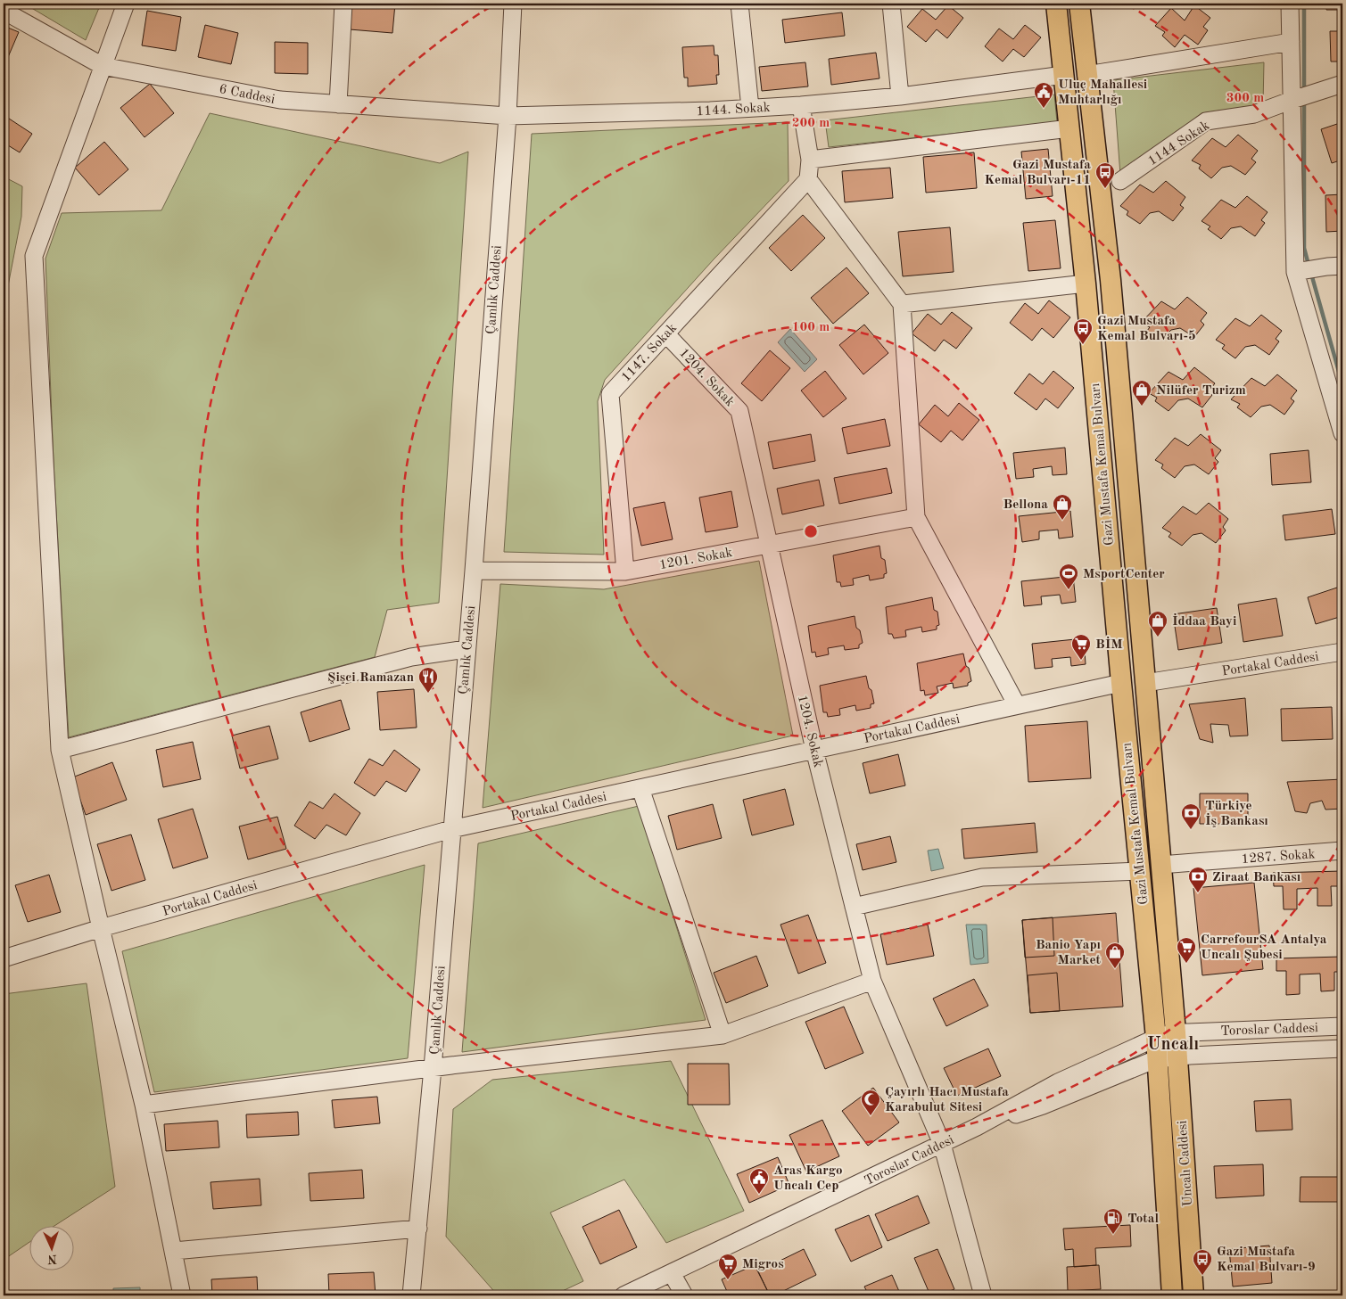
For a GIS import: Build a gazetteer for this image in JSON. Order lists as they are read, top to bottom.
{
  "streets": {
    "main road": ["Gazi Mustafa Kemal Bulvarı", "Uncalı Caddesi"],
    "street": [
      "6 Caddesi",
      "1144. Sokak",
      "1144 Sokak",
      "Çamlık Caddesi",
      "1147. Sokak",
      "1204. Sokak",
      "1201. Sokak",
      "Portakal Caddesi",
      "1287. Sokak",
      "Toroslar Caddesi"
    ]
  },
  "crossings": [
    ["6 Caddesi", "1144. Sokak"],
    ["6 Caddesi", "Çamlık Caddesi"],
    ["1144. Sokak", "Çamlık Caddesi"],
    ["1144. Sokak", "Gazi Mustafa Kemal Bulvarı"],
    ["Çamlık Caddesi", "1201. Sokak"],
    ["Çamlık Caddesi", "Portakal Caddesi"],
    ["1147. Sokak", "1204. Sokak"],
    ["1147. Sokak", "1201. Sokak"],
    ["1204. Sokak", "1201. Sokak"],
    ["1204. Sokak", "Portakal Caddesi"],
    ["1204. Sokak", "Toroslar Caddesi"],
    ["Gazi Mustafa Kemal Bulvarı", "Portakal Caddesi"],
    ["Gazi Mustafa Kemal Bulvarı", "1287. Sokak"],
    ["Gazi Mustafa Kemal Bulvarı", "Toroslar Caddesi"],
    ["Gazi Mustafa Kemal Bulvarı", "Uncalı Caddesi"],
    ["Toroslar Caddesi", "Uncalı Caddesi"]
  ],
  "districts": ["Uncalı"],
  "places": {
    "public building": ["Uluç Mahallesi Muhtarlığı", "Aras Kargo Uncalı Cep"],
    "bus stop": ["Gazi Mustafa Kemal Bulvarı-11", "Gazi Mustafa Kemal Bulvarı-5", "Gazi Mustafa Kemal Bulvarı-9"],
    "shop": [
      "Nilüfer Turizm",
      "Bellona",
      "İddaa Bayi",
      "Banio Yapı Market"
    ],
    "sports": ["MsportCenter"],
    "supermarket": ["BİM", "CarrefourSA Antalya Uncalı Şubesi", "Migros"],
    "restaurant": ["Şişci Ramazan"],
    "bank": ["Türkiye İş Bankası", "Ziraat Bankası"],
    "mosque": ["Çayırlı Hacı Mustafa Karabulut Sitesi"],
    "fuel station": ["Total"]
  },
  "north": "bottom",
  "rings": ["300 m", "200 m", "100 m"]
}
